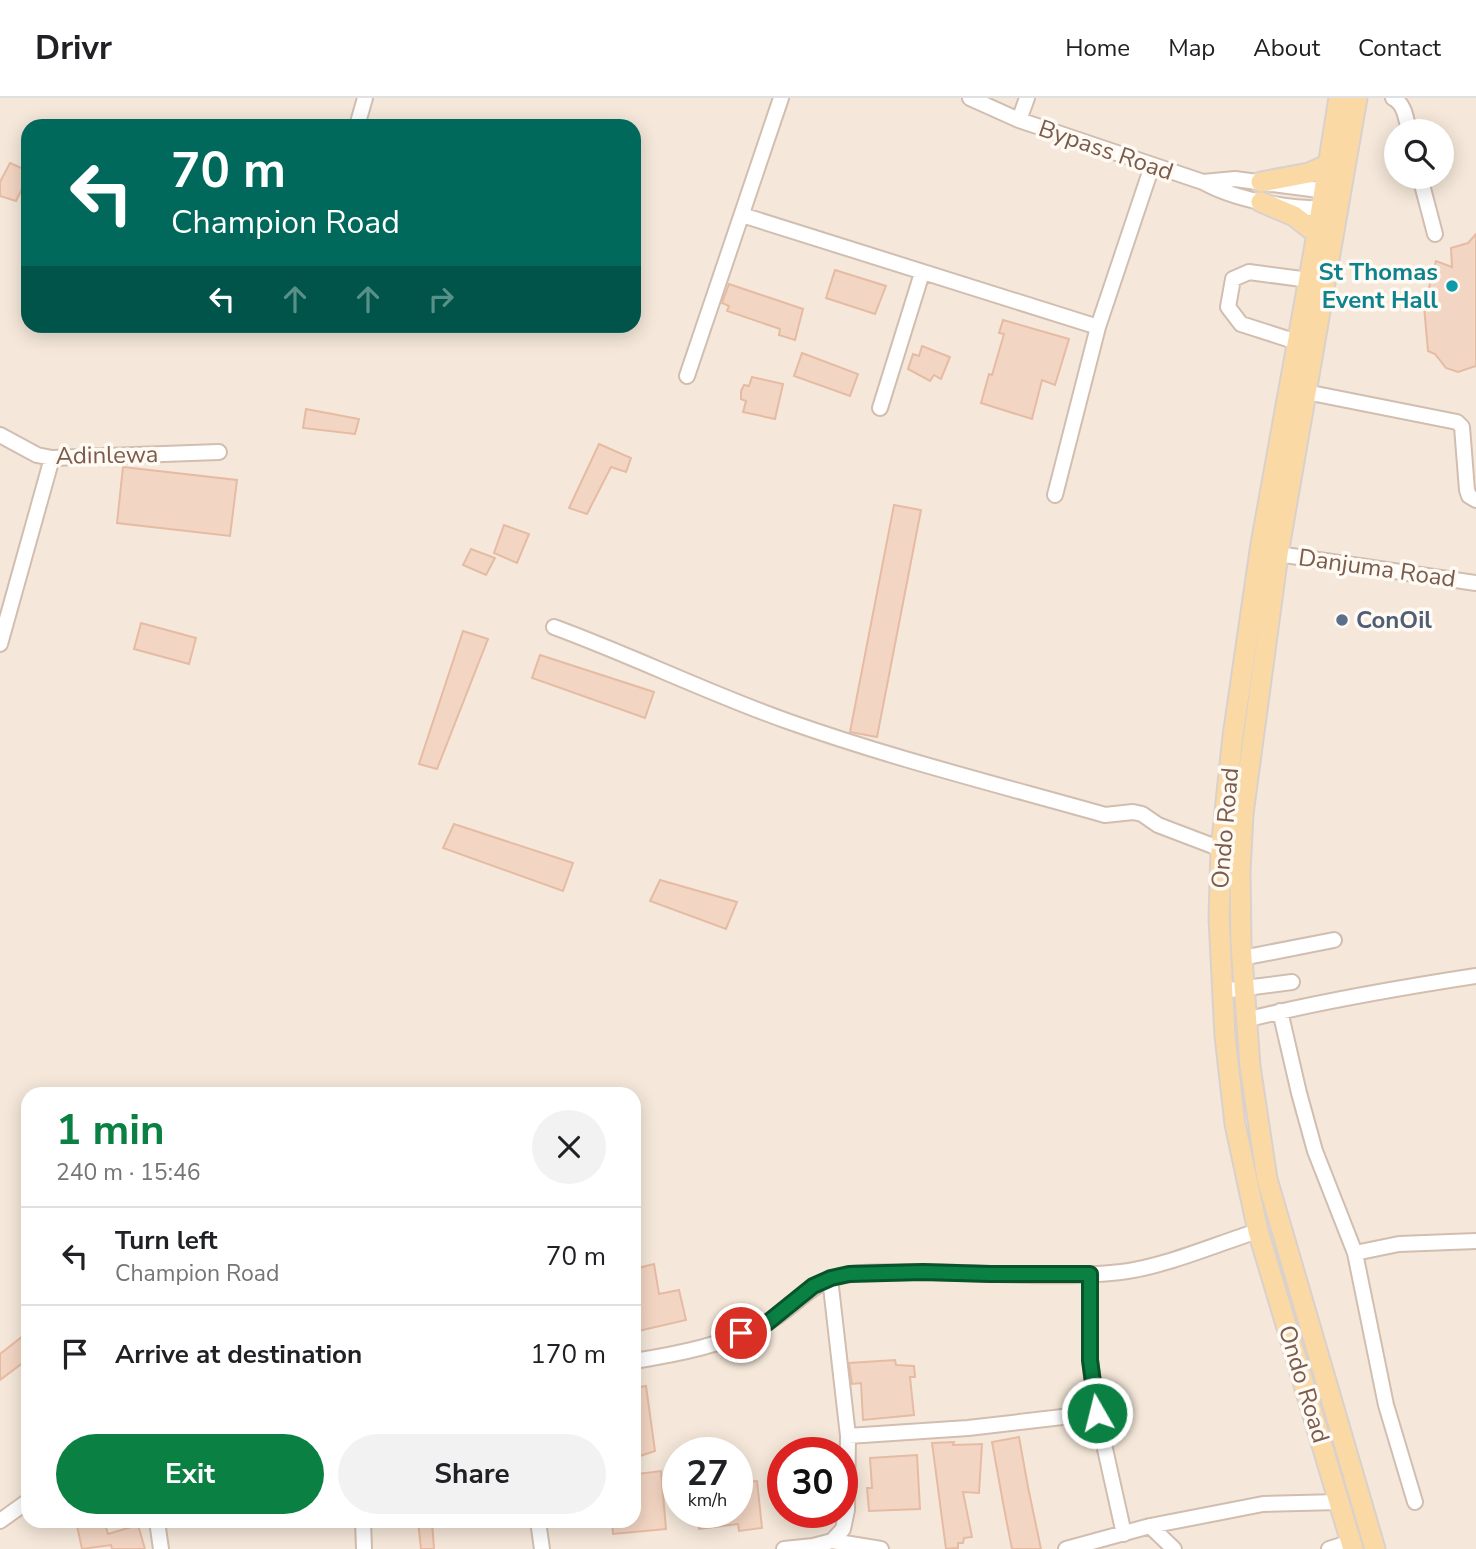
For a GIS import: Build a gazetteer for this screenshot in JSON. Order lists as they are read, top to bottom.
{
  "streets": {
    "main road": ["Ondo Road"],
    "street": ["Bypass Road", "Adinlewa", "Danjuma Road"]
  },
  "crossings": [
    ["Bypass Road", "Ondo Road"],
    ["Danjuma Road", "Ondo Road"]
  ],
  "places": ["St Thomas Event Hall", "ConOil"],
  "page": {
    "header": "Drivr",
    "nav": [
      "Home",
      "Map",
      "About",
      "Contact"
    ],
    "turn": ["70 m", "Champion Road"],
    "heading": ["1 min", "240 m · 15:46"],
    "list": [
      {
        "name": "Turn left",
        "note": "Champion Road",
        "value": "70 m"
      },
      {
        "name": "Arrive at destination",
        "value": "170 m"
      }
    ],
    "buttons": ["Exit", "Share"],
    "speed": "27 km/h",
    "limit": "30"
  }
}
